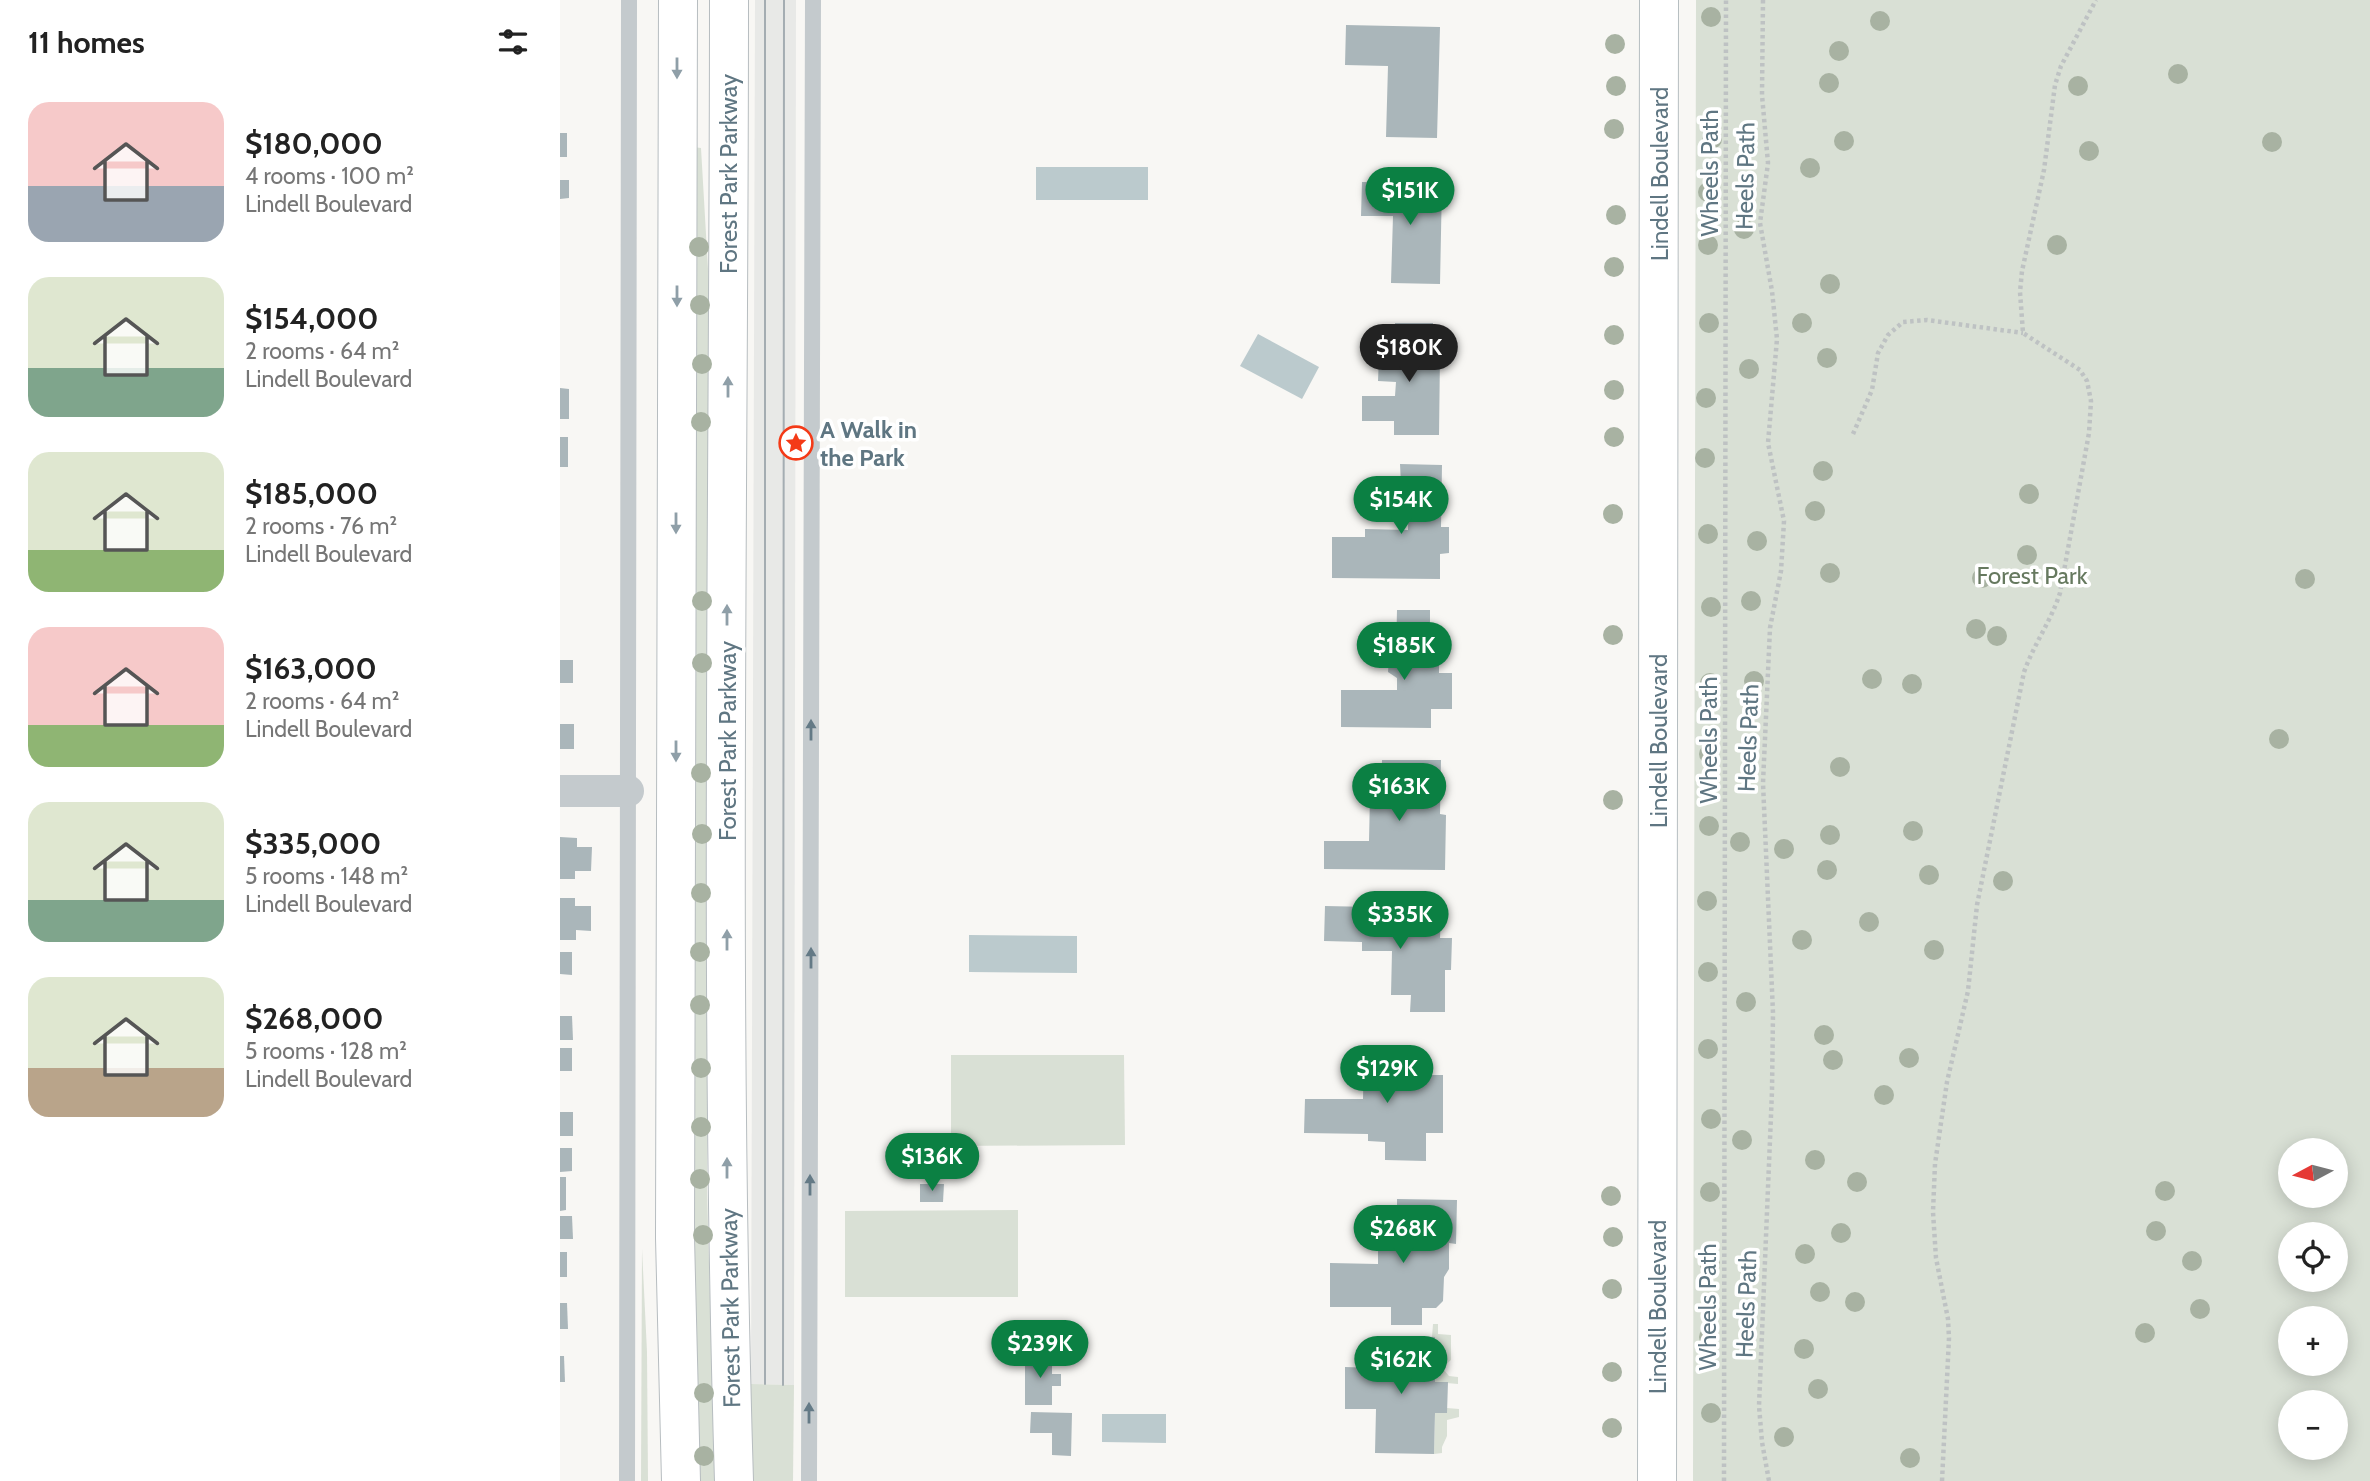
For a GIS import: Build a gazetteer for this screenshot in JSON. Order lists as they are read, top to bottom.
{
  "streets": {
    "main road": ["Forest Park Parkway", "Lindell Boulevard"],
    "path": ["Wheels Path", "Heels Path"]
  },
  "parks": ["Forest Park"],
  "places": {
    "place": ["A Walk in the Park"]
  },
  "north": "left",
  "page": {
    "heading": "11 homes",
    "list": [
      {
        "name": "$180,000",
        "note": "4 rooms · 100 m² · Lindell Boulevard"
      },
      {
        "name": "$154,000",
        "note": "2 rooms · 64 m² · Lindell Boulevard"
      },
      {
        "name": "$185,000",
        "note": "2 rooms · 76 m² · Lindell Boulevard"
      },
      {
        "name": "$163,000",
        "note": "2 rooms · 64 m² · Lindell Boulevard"
      },
      {
        "name": "$335,000",
        "note": "5 rooms · 148 m² · Lindell Boulevard"
      },
      {
        "name": "$268,000",
        "note": "5 rooms · 128 m² · Lindell Boulevard"
      }
    ],
    "price": [
      "$151K",
      "$180K",
      "$154K",
      "$185K",
      "$163K",
      "$335K",
      "$129K",
      "$136K",
      "$268K",
      "$239K",
      "$162K"
    ],
    "map_buttons": ["+", "−"]
  }
}
